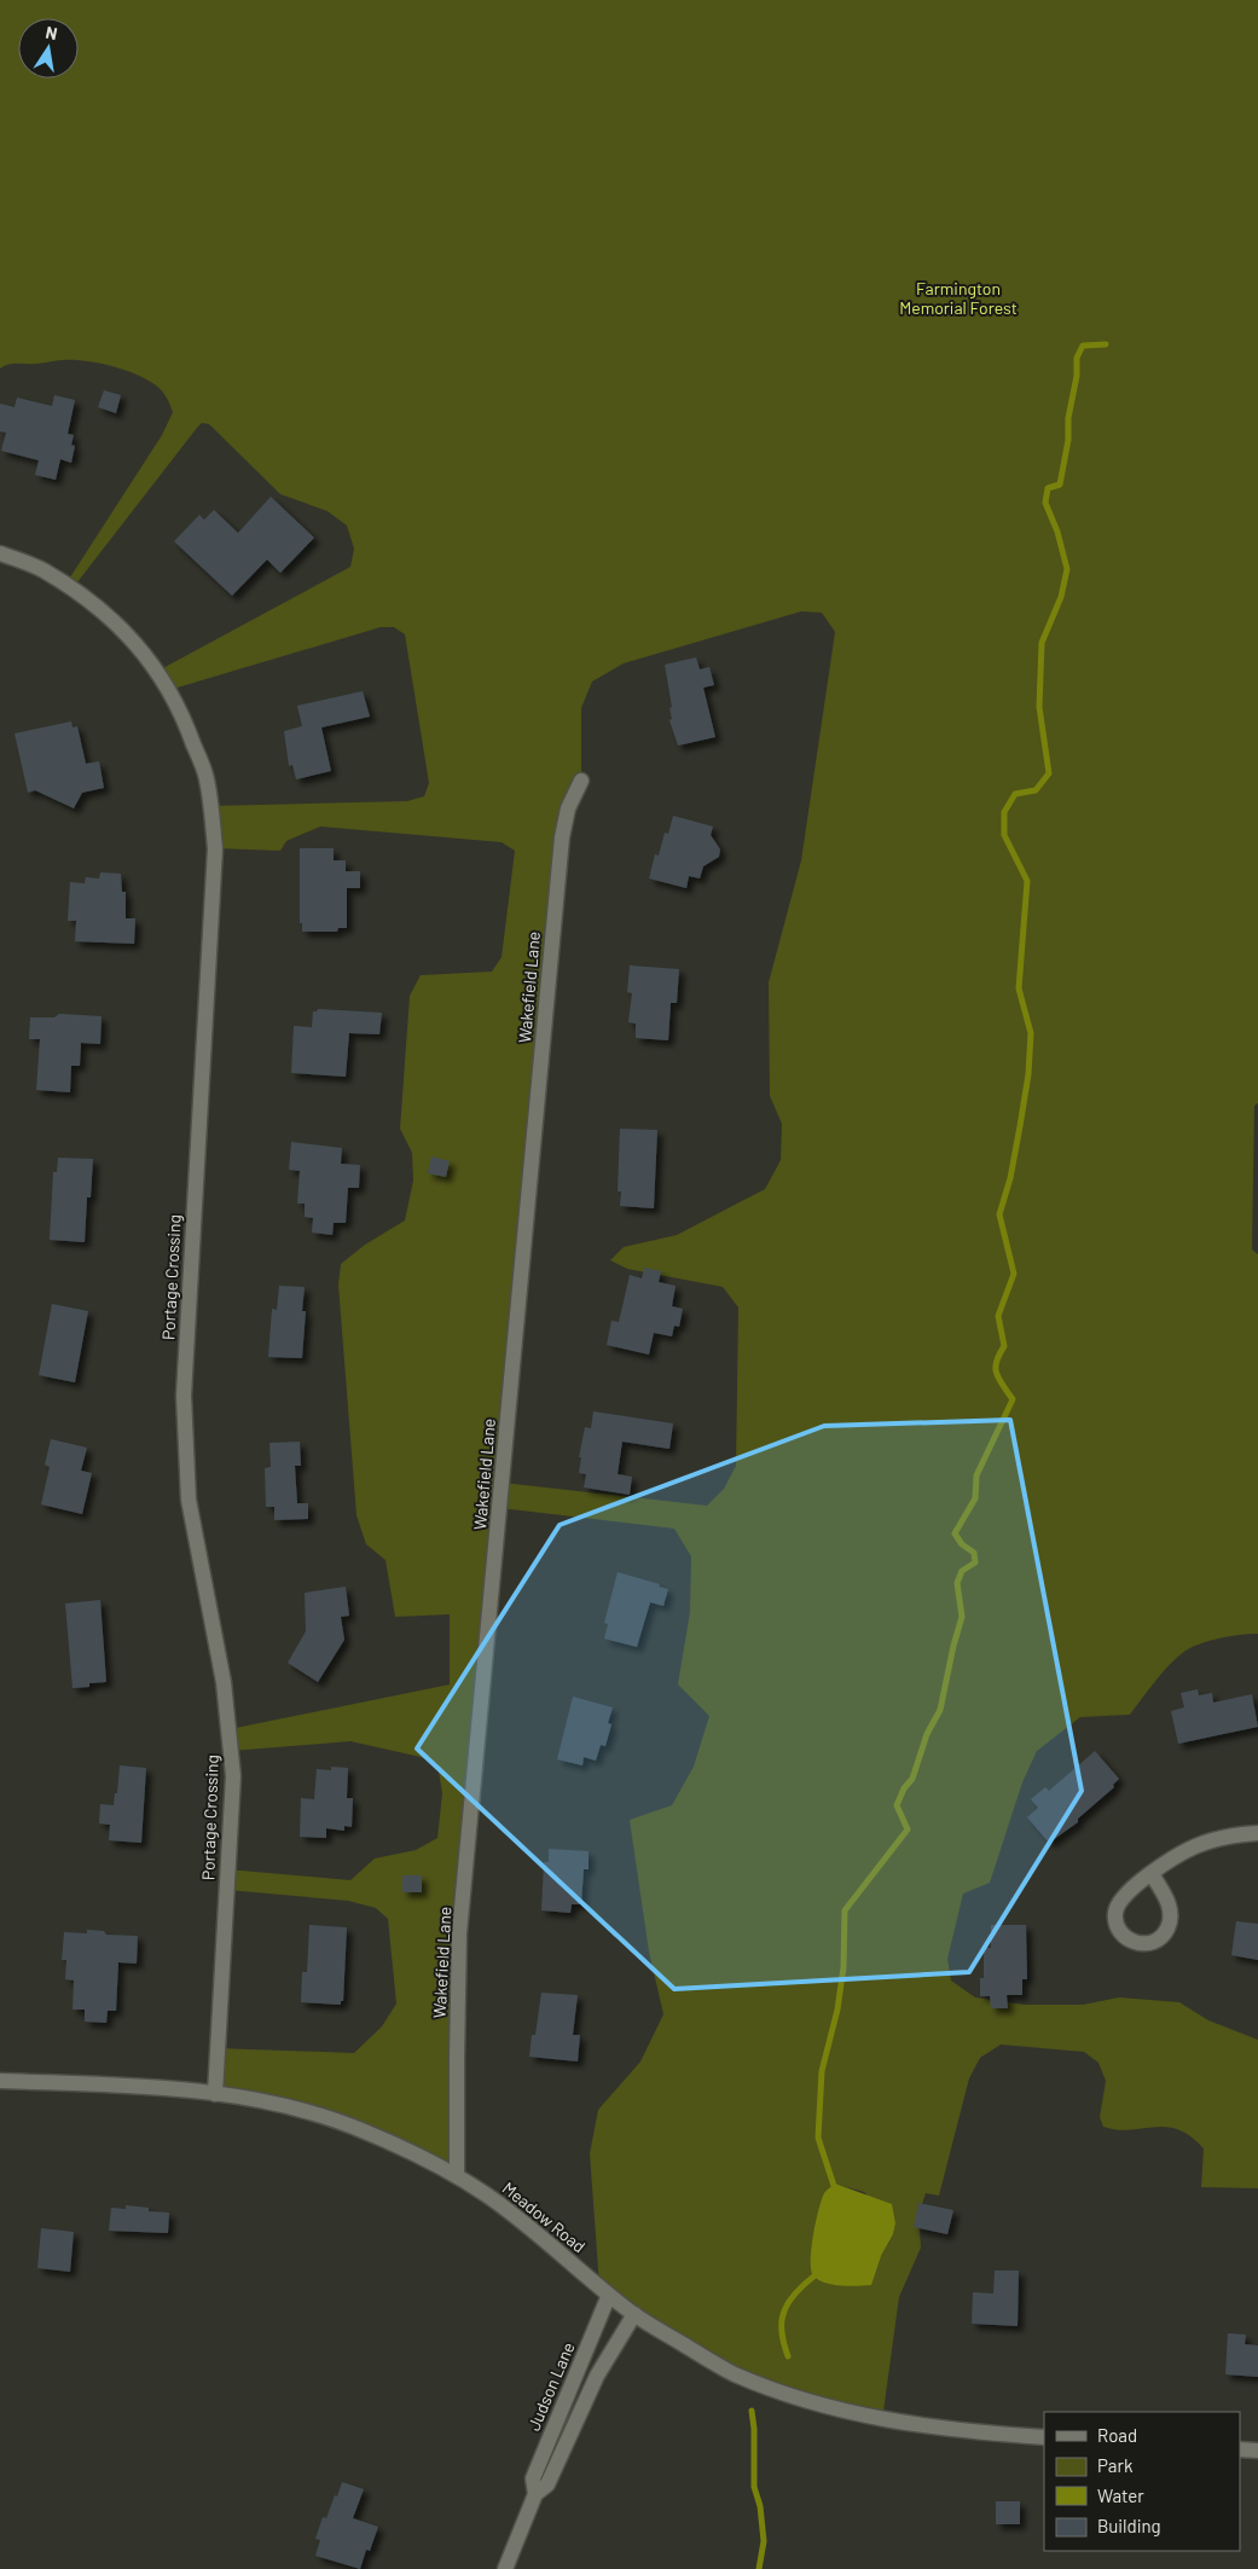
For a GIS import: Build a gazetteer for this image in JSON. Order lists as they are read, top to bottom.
{
  "streets": {
    "street": [
      "Wakefield Lane",
      "Portage Crossing",
      "Meadow Road",
      "Judson Lane"
    ]
  },
  "crossings": [
    ["Wakefield Lane", "Meadow Road"],
    ["Portage Crossing", "Meadow Road"],
    ["Meadow Road", "Judson Lane"]
  ],
  "parks": ["Farmington Memorial Forest"],
  "legend": [
    "Road",
    "Park",
    "Water",
    "Building"
  ],
  "north": "top"
}
